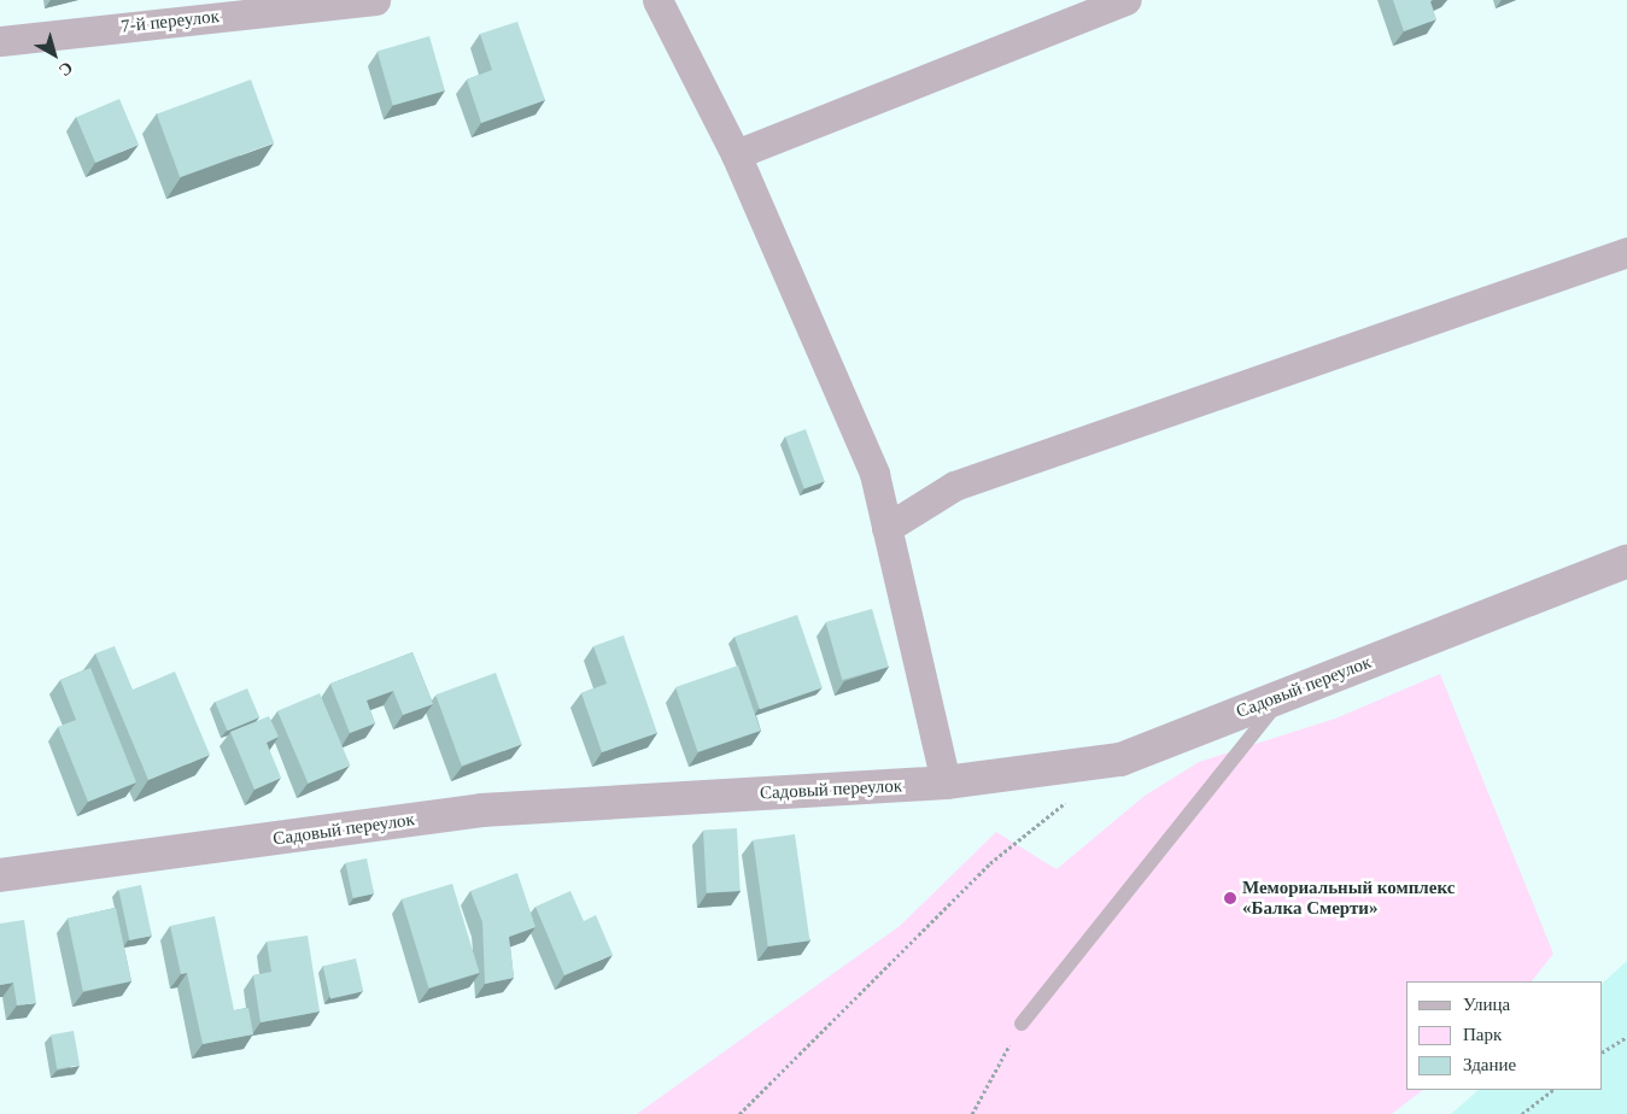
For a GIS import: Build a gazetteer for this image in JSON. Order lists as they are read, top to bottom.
{
  "streets": {
    "street": ["7-й переулок", "Садовый переулок"]
  },
  "places": ["Мемориальный комплекс «Балка Смерти»"],
  "legend": ["Улица", "Парк", "Здание"],
  "north": "bottom right"
}
